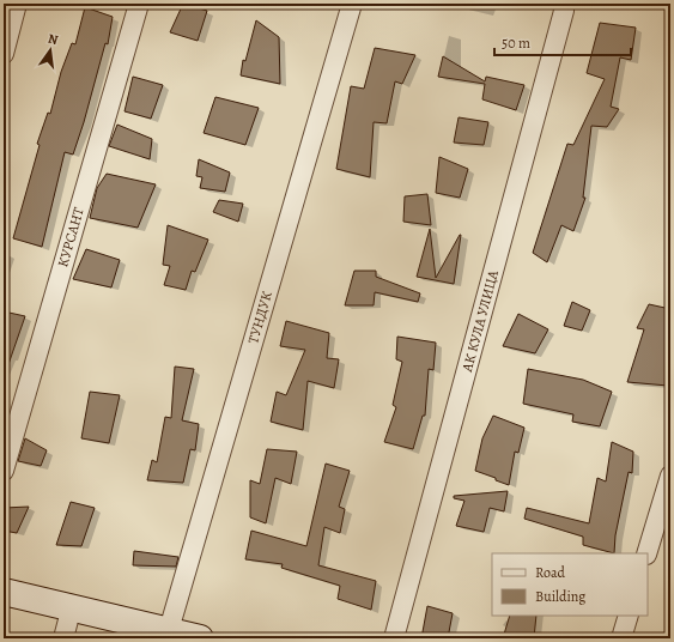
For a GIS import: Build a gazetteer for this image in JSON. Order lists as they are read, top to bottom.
{
  "streets": {
    "street": ["КУРСАНТ", "ТУНДУК", "АК КУЛА УЛИЦА"]
  },
  "legend": ["Road", "Building"],
  "scale_bar": "50 m",
  "north": "top"
}
